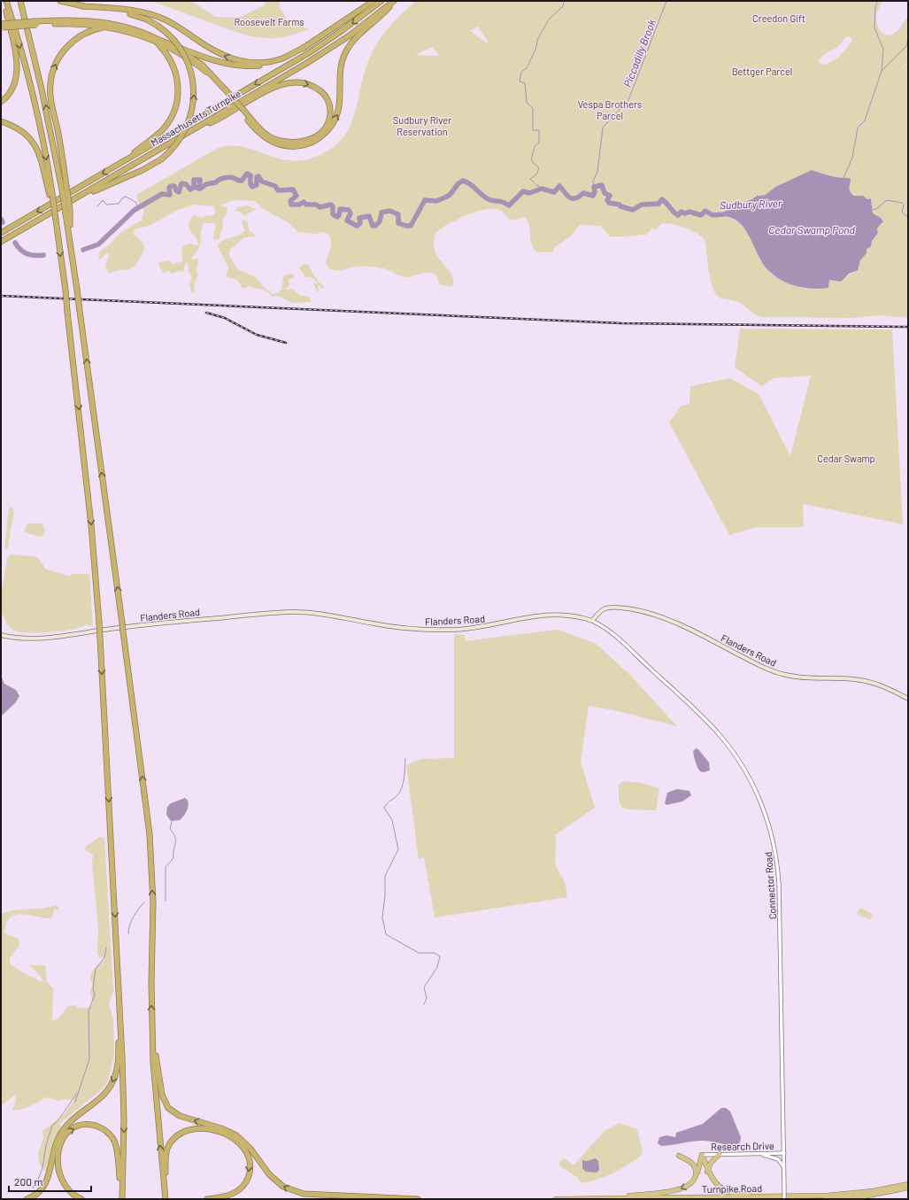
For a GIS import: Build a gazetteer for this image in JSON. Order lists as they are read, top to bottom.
{
  "streets": {
    "highway": ["Massachusetts Turnpike", "Turnpike Road"],
    "main road": ["Flanders Road"],
    "street": ["Connector Road", "Research Drive"]
  },
  "crossings": [
    ["Flanders Road", "Connector Road"],
    ["Connector Road", "Research Drive"]
  ],
  "water": ["Piccadilly Brook", "Sudbury River", "Cedar Swamp Pond"],
  "parks": [
    "Creedon Gift",
    "Roosevelt Farms",
    "Bettger Parcel",
    "Vespa Brothers Parcel",
    "Sudbury River Reservation",
    "Cedar Swamp"
  ],
  "scale_bar": "200 m"
}
